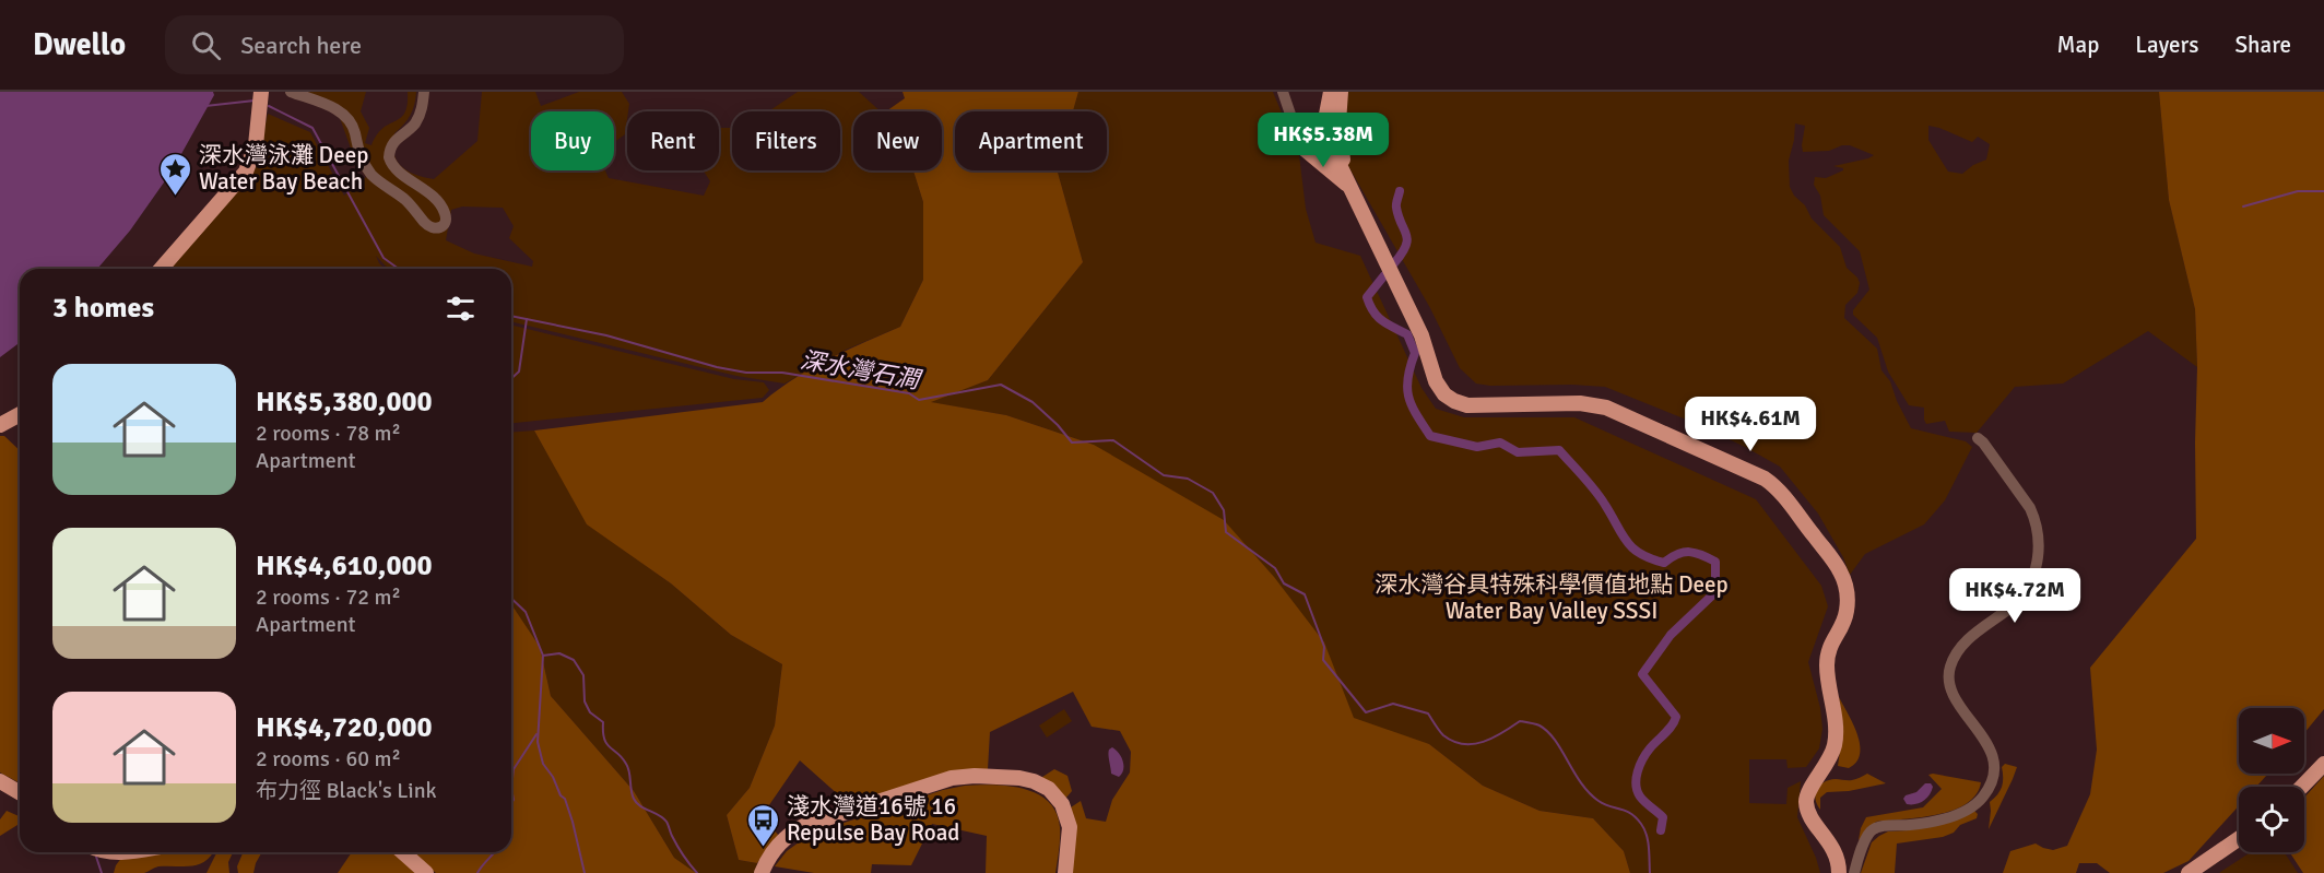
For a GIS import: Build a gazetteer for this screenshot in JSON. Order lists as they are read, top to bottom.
{
  "water": ["深水灣石澗"],
  "parks": ["深水灣谷具特殊科學價值地點 Deep Water Bay Valley SSSI"],
  "places": {
    "place": ["深水灣泳灘 Deep Water Bay Beach"],
    "bus stop": ["淺水灣道16號 16 Repulse Bay Road"]
  },
  "north": "right",
  "page": {
    "header": "Dwello",
    "search": "Search here",
    "nav": ["Map", "Layers", "Share"],
    "chip": [
      "Buy",
      "Rent",
      "Filters",
      "New",
      "Apartment"
    ],
    "price": ["HK$5.38M", "HK$4.61M", "HK$4.72M"],
    "heading": "3 homes",
    "list": [
      {
        "name": "HK$5,380,000",
        "note": "2 rooms · 78 m² · Apartment"
      },
      {
        "name": "HK$4,610,000",
        "note": "2 rooms · 72 m² · Apartment"
      },
      {
        "name": "HK$4,720,000",
        "note": "2 rooms · 60 m² · 布力徑 Black's Link"
      }
    ]
  }
}
